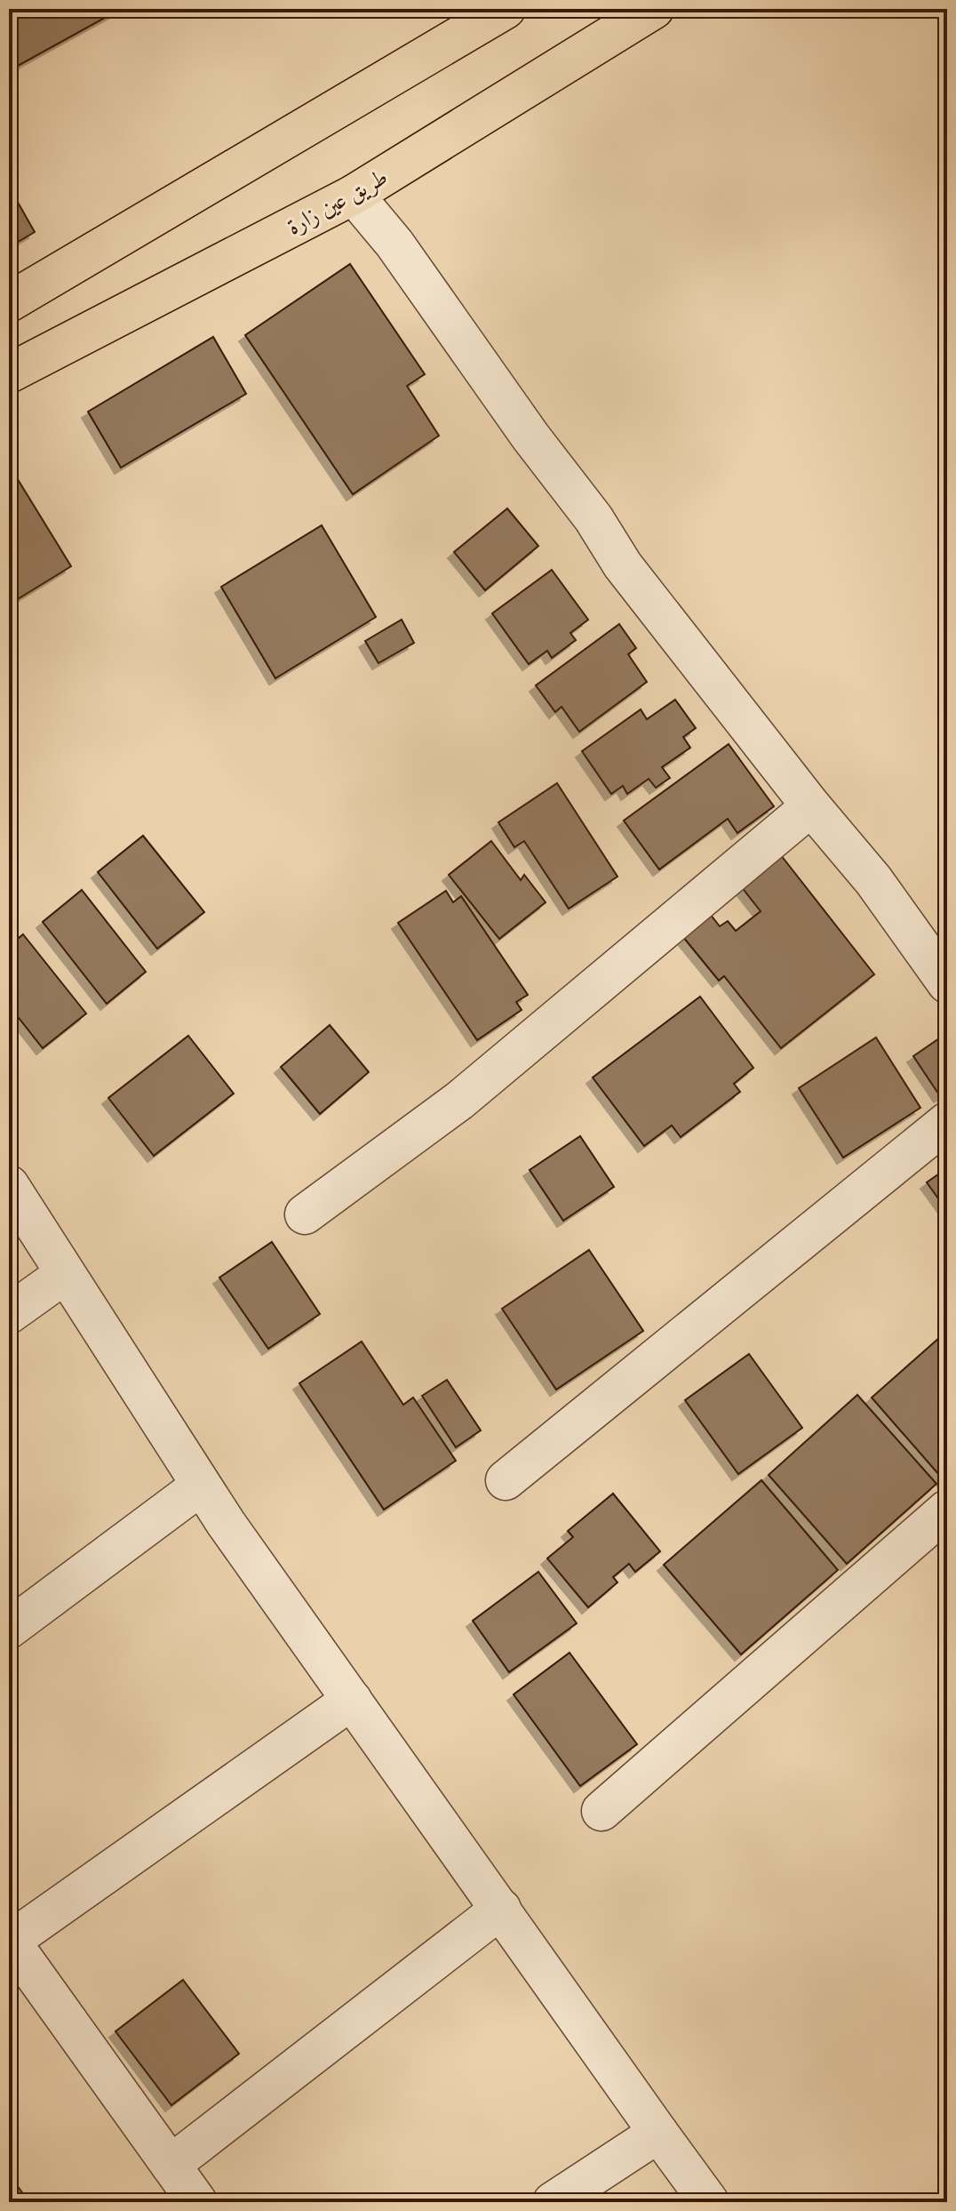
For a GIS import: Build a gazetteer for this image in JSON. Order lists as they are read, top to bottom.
{
  "streets": {
    "main road": ["طريق عين زارة"]
  }
}
